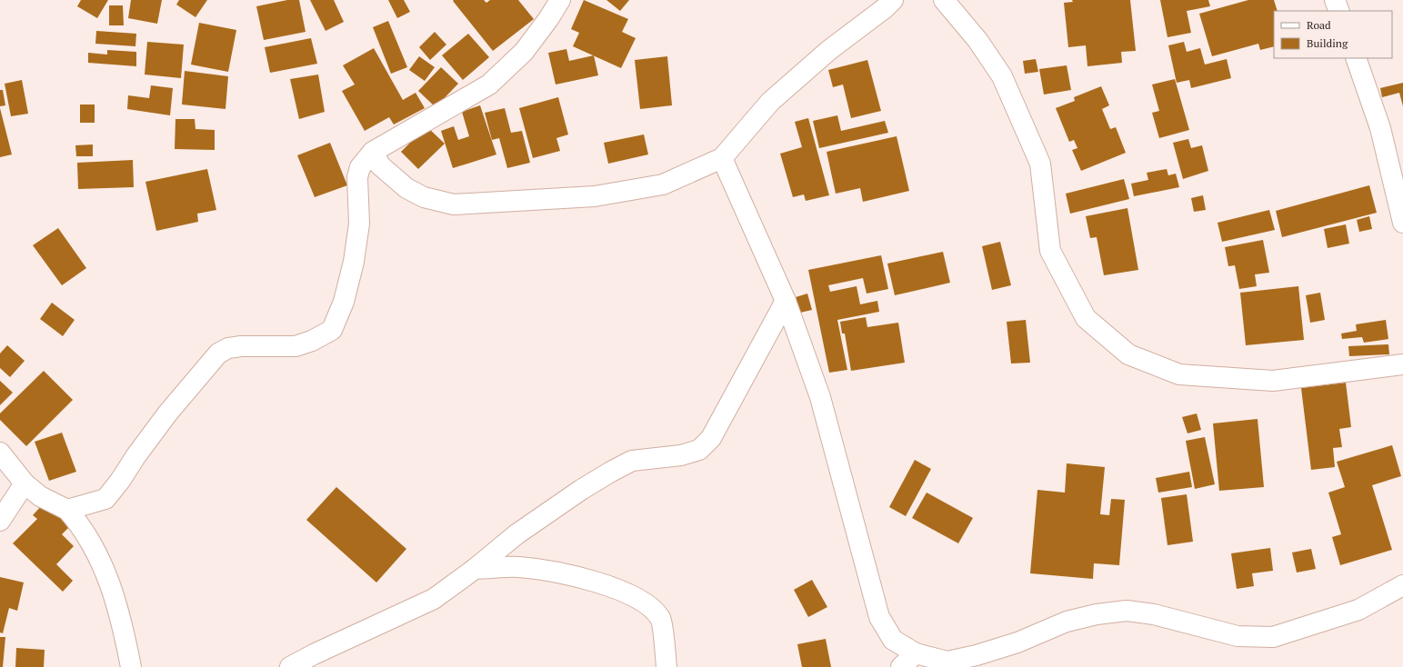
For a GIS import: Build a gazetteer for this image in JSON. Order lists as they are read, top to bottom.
{
  "legend": ["Road", "Building"]
}
